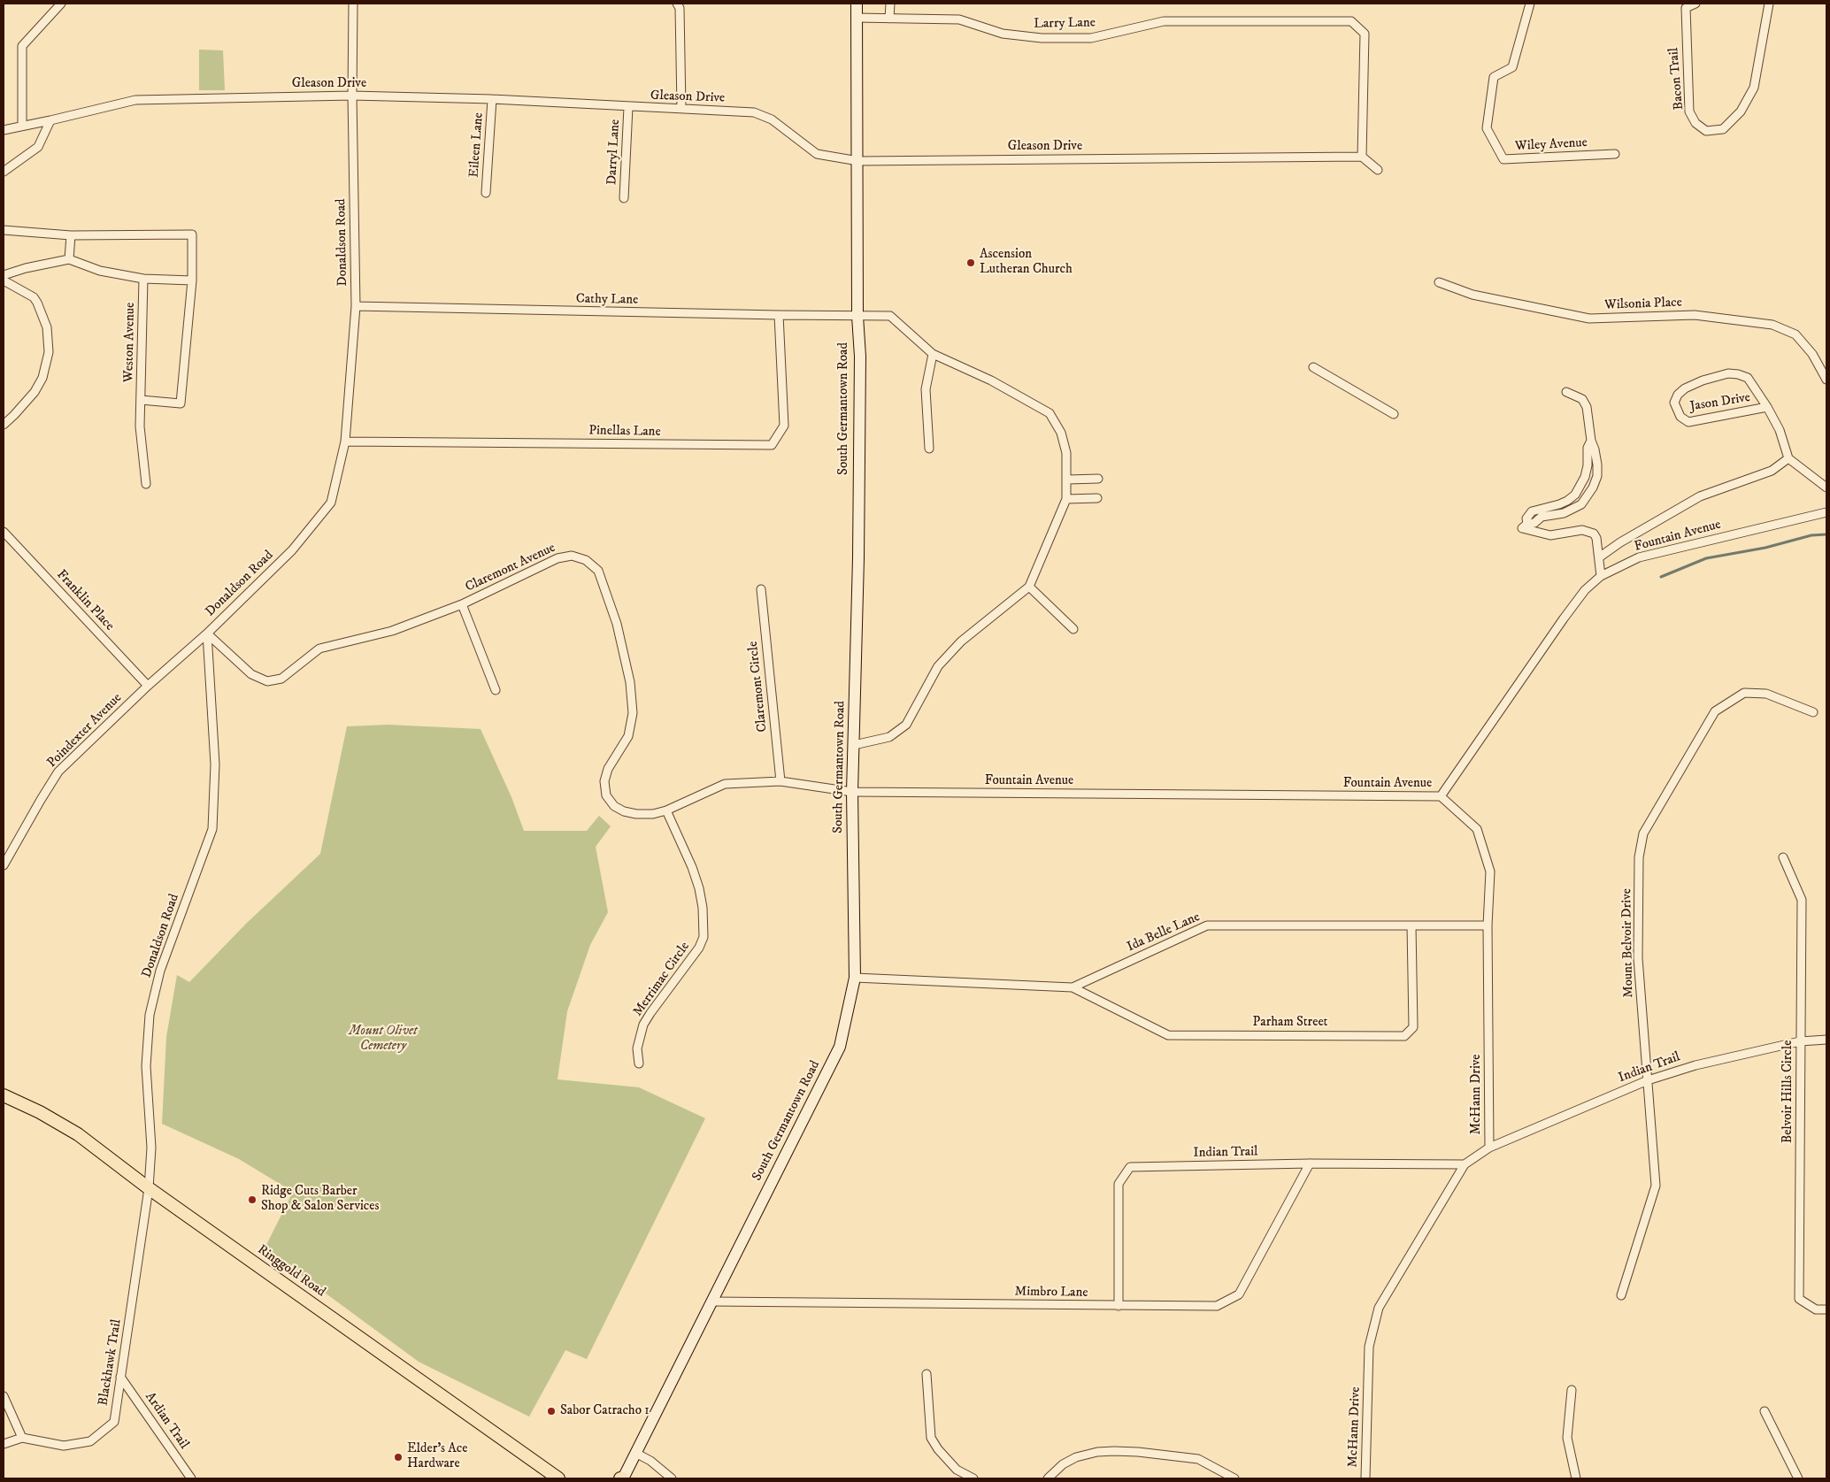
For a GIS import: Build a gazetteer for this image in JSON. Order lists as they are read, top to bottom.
{
  "streets": {
    "main road": ["South Germantown Road", "Ringgold Road"],
    "street": [
      "Larry Lane",
      "Bacon Trail",
      "Gleason Drive",
      "Eileen Lane",
      "Wiley Avenue",
      "Darryl Lane",
      "Donaldson Road",
      "Cathy Lane",
      "Wilsonia Place",
      "Weston Avenue",
      "Jason Drive",
      "Pinellas Lane",
      "Fountain Avenue",
      "Claremont Avenue",
      "Franklin Place",
      "Claremont Circle",
      "Poindexter Avenue",
      "Ida Belle Lane",
      "Mount Belvoir Drive",
      "Merrimac Circle",
      "Parham Street",
      "Indian Trail",
      "Belvoir Hills Circle",
      "McHann Drive",
      "Mimbro Lane",
      "Blackhawk Trail",
      "Ardian Trail"
    ]
  },
  "crossings": [
    ["Larry Lane", "Gleason Drive"],
    ["Larry Lane", "South Germantown Road"],
    ["Gleason Drive", "Eileen Lane"],
    ["Gleason Drive", "Darryl Lane"],
    ["Gleason Drive", "Donaldson Road"],
    ["Gleason Drive", "South Germantown Road"],
    ["Donaldson Road", "Cathy Lane"],
    ["Donaldson Road", "Pinellas Lane"],
    ["Donaldson Road", "Claremont Avenue"],
    ["Donaldson Road", "Poindexter Avenue"],
    ["Donaldson Road", "Ringgold Road"],
    ["Donaldson Road", "Blackhawk Trail"],
    ["Cathy Lane", "South Germantown Road"],
    ["Cathy Lane", "Pinellas Lane"],
    ["South Germantown Road", "Fountain Avenue"],
    ["South Germantown Road", "Claremont Avenue"],
    ["South Germantown Road", "Ida Belle Lane"],
    ["South Germantown Road", "Mimbro Lane"],
    ["Fountain Avenue", "Claremont Avenue"],
    ["Fountain Avenue", "McHann Drive"],
    ["Claremont Avenue", "Claremont Circle"],
    ["Claremont Avenue", "Poindexter Avenue"],
    ["Claremont Avenue", "Merrimac Circle"],
    ["Franklin Place", "Poindexter Avenue"],
    ["Ida Belle Lane", "Parham Street"],
    ["Ida Belle Lane", "McHann Drive"],
    ["Mount Belvoir Drive", "Indian Trail"],
    ["Indian Trail", "Belvoir Hills Circle"],
    ["Indian Trail", "McHann Drive"],
    ["Indian Trail", "Mimbro Lane"],
    ["Ringgold Road", "Blackhawk Trail"],
    ["Blackhawk Trail", "Ardian Trail"]
  ],
  "parks": ["Mount Olivet Cemetery"],
  "places": [
    "Ascension Lutheran Church",
    "Ridge Cuts Barber Shop & Salon Services",
    "Sabor Catracho 1",
    "Elder's Ace Hardware"
  ]
}
